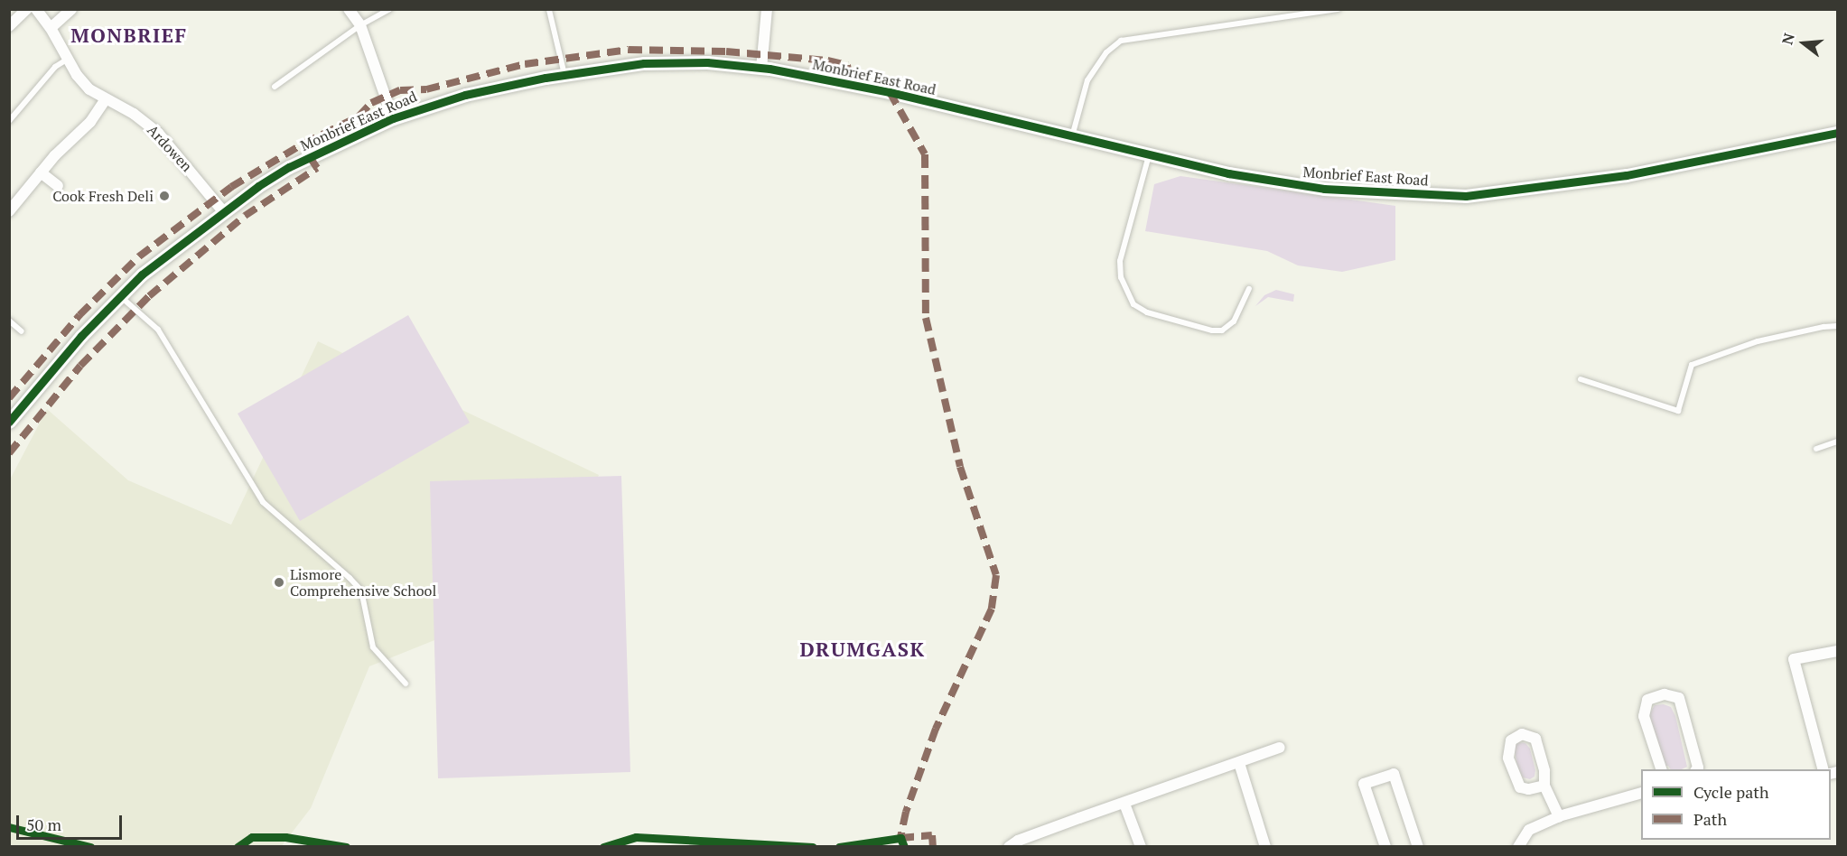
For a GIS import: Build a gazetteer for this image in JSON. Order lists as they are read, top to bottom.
{
  "streets": {
    "street": ["Monbrief East Road", "Ardowen"]
  },
  "crossings": [
    ["Monbrief East Road", "Ardowen"]
  ],
  "districts": ["MONBRIEF", "DRUMGASK"],
  "places": ["Cook Fresh Deli", "Lismore Comprehensive School"],
  "legend": ["Cycle path", "Path"],
  "scale_bar": "50 m",
  "north": "left"
}
